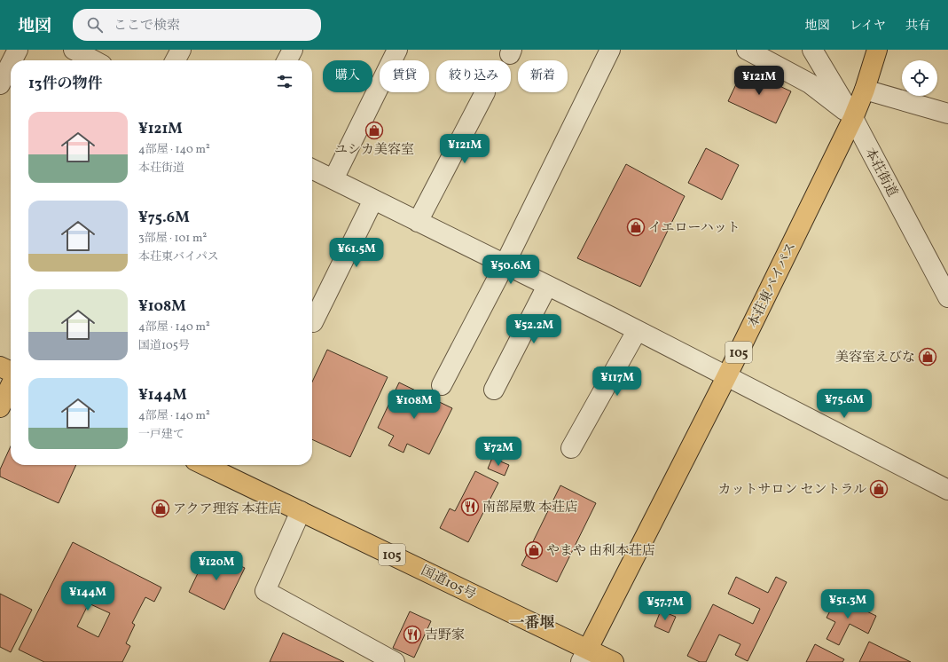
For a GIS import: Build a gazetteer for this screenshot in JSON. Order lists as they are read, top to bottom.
{
  "streets": {
    "highway": ["本荘東バイパス", "105", "国道105号"],
    "street": ["本荘街道"]
  },
  "crossings": [
    ["本荘街道", "本荘東バイパス"],
    ["本荘東バイパス", "国道105号"]
  ],
  "districts": ["一番堰"],
  "places": {
    "shop": [
      "ユシカ美容室",
      "イエローハット",
      "美容室えびな",
      "カットサロン セントラル",
      "アクア理容 本荘店",
      "やまや 由利本荘店"
    ],
    "restaurant": ["南部屋敷 本荘店", "吉野家"]
  },
  "page": {
    "header": "地図",
    "search": "ここで検索",
    "nav": ["地図", "レイヤ", "共有"],
    "chip": [
      "購入",
      "賃貸",
      "絞り込み",
      "新着"
    ],
    "heading": "13件の物件",
    "price": [
      "¥121M",
      "¥121M",
      "¥61.5M",
      "¥50.6M",
      "¥52.2M",
      "¥117M",
      "¥75.6M",
      "¥108M",
      "¥72M",
      "¥120M",
      "¥144M",
      "¥51.3M",
      "¥57.7M"
    ],
    "list": [
      {
        "name": "¥121M",
        "note": "4部屋 · 140 m² · 本荘街道"
      },
      {
        "name": "¥75.6M",
        "note": "3部屋 · 101 m² · 本荘東バイパス"
      },
      {
        "name": "¥108M",
        "note": "4部屋 · 140 m² · 国道105号"
      },
      {
        "name": "¥144M",
        "note": "4部屋 · 140 m² · 一戸建て"
      }
    ]
  }
}
